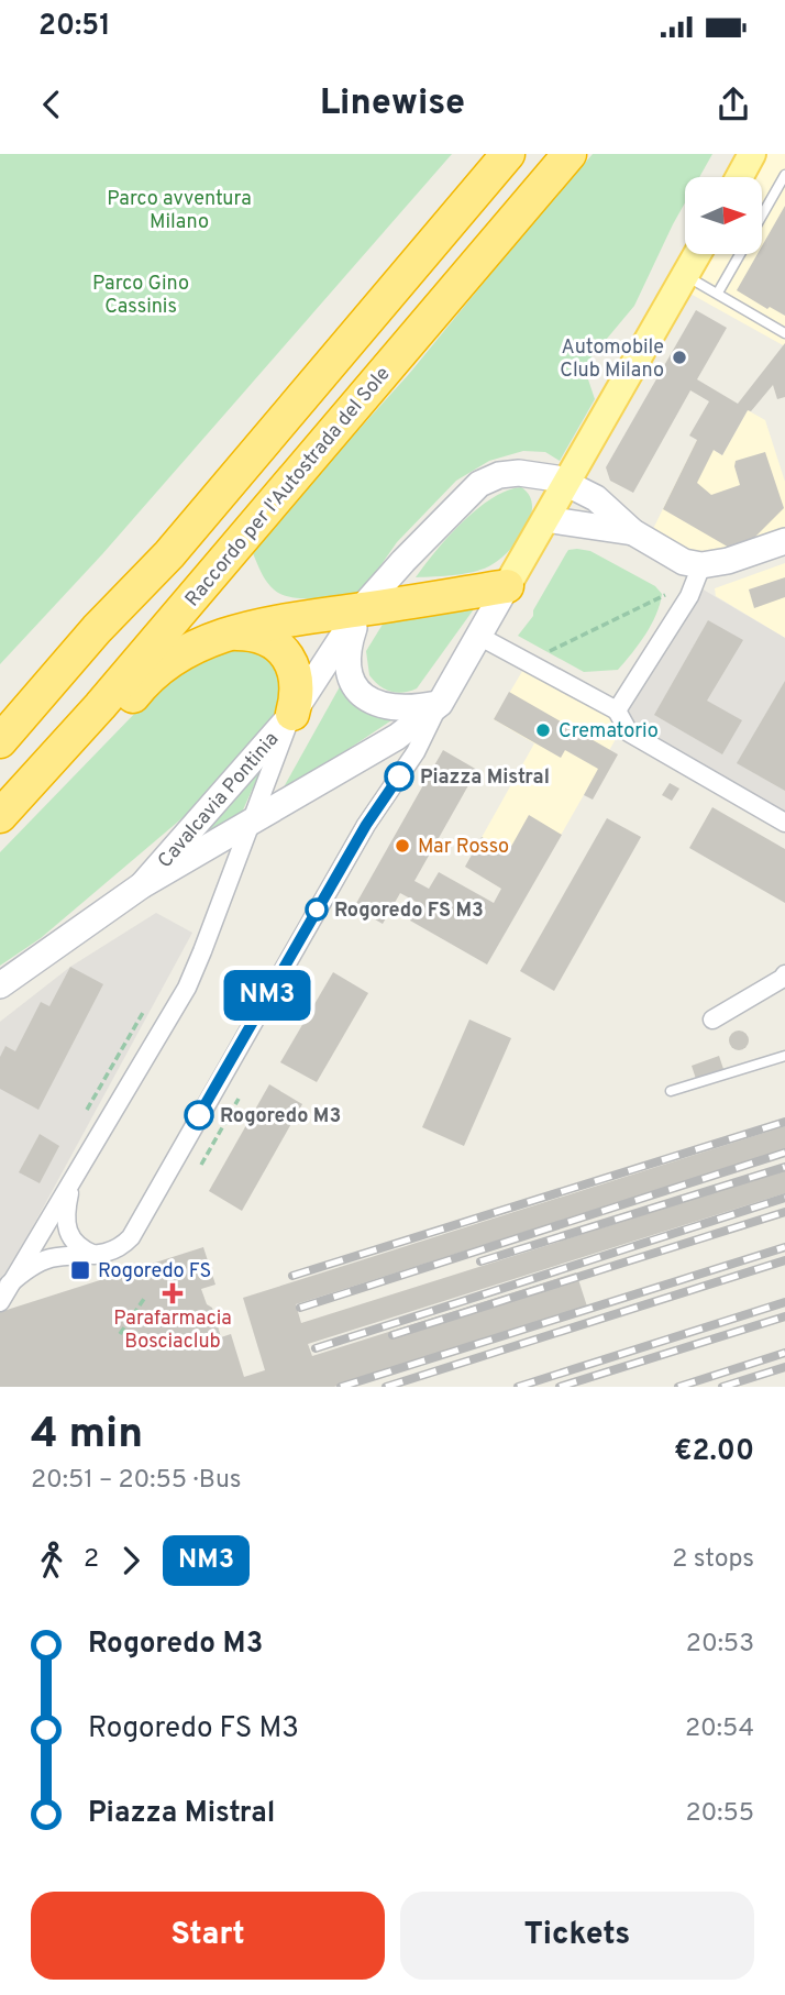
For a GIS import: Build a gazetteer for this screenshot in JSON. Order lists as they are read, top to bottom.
{
  "streets": {
    "highway": ["Raccordo per l'Autostrada del Sole"],
    "street": ["Cavalcavia Pontinia"]
  },
  "parks": ["Parco avventura Milano", "Parco Gino Cassinis"],
  "places": {
    "other": [
      "Automobile Club Milano",
      "Crematorio",
      "Piazza Mistral",
      "Mar Rosso",
      "Rogoredo FS M3",
      "Rogoredo M3"
    ],
    "transit": ["Rogoredo FS"],
    "health": ["Parafarmacia Bosciaclub"]
  },
  "lines": ["bus line NM3"],
  "north": "right",
  "page": {
    "status": "20:51",
    "header": "Linewise",
    "on_map": "NM3",
    "heading": ["4 min", "20:51 – 20:55 · Bus", "€2.00"],
    "legs": ["2", "NM3", "2 stops"],
    "list": [
      {
        "name": "Rogoredo M3",
        "value": "20:53"
      },
      {
        "name": "Rogoredo FS M3",
        "value": "20:54"
      },
      {
        "name": "Piazza Mistral",
        "value": "20:55"
      }
    ],
    "buttons": ["Start", "Tickets"]
  }
}
